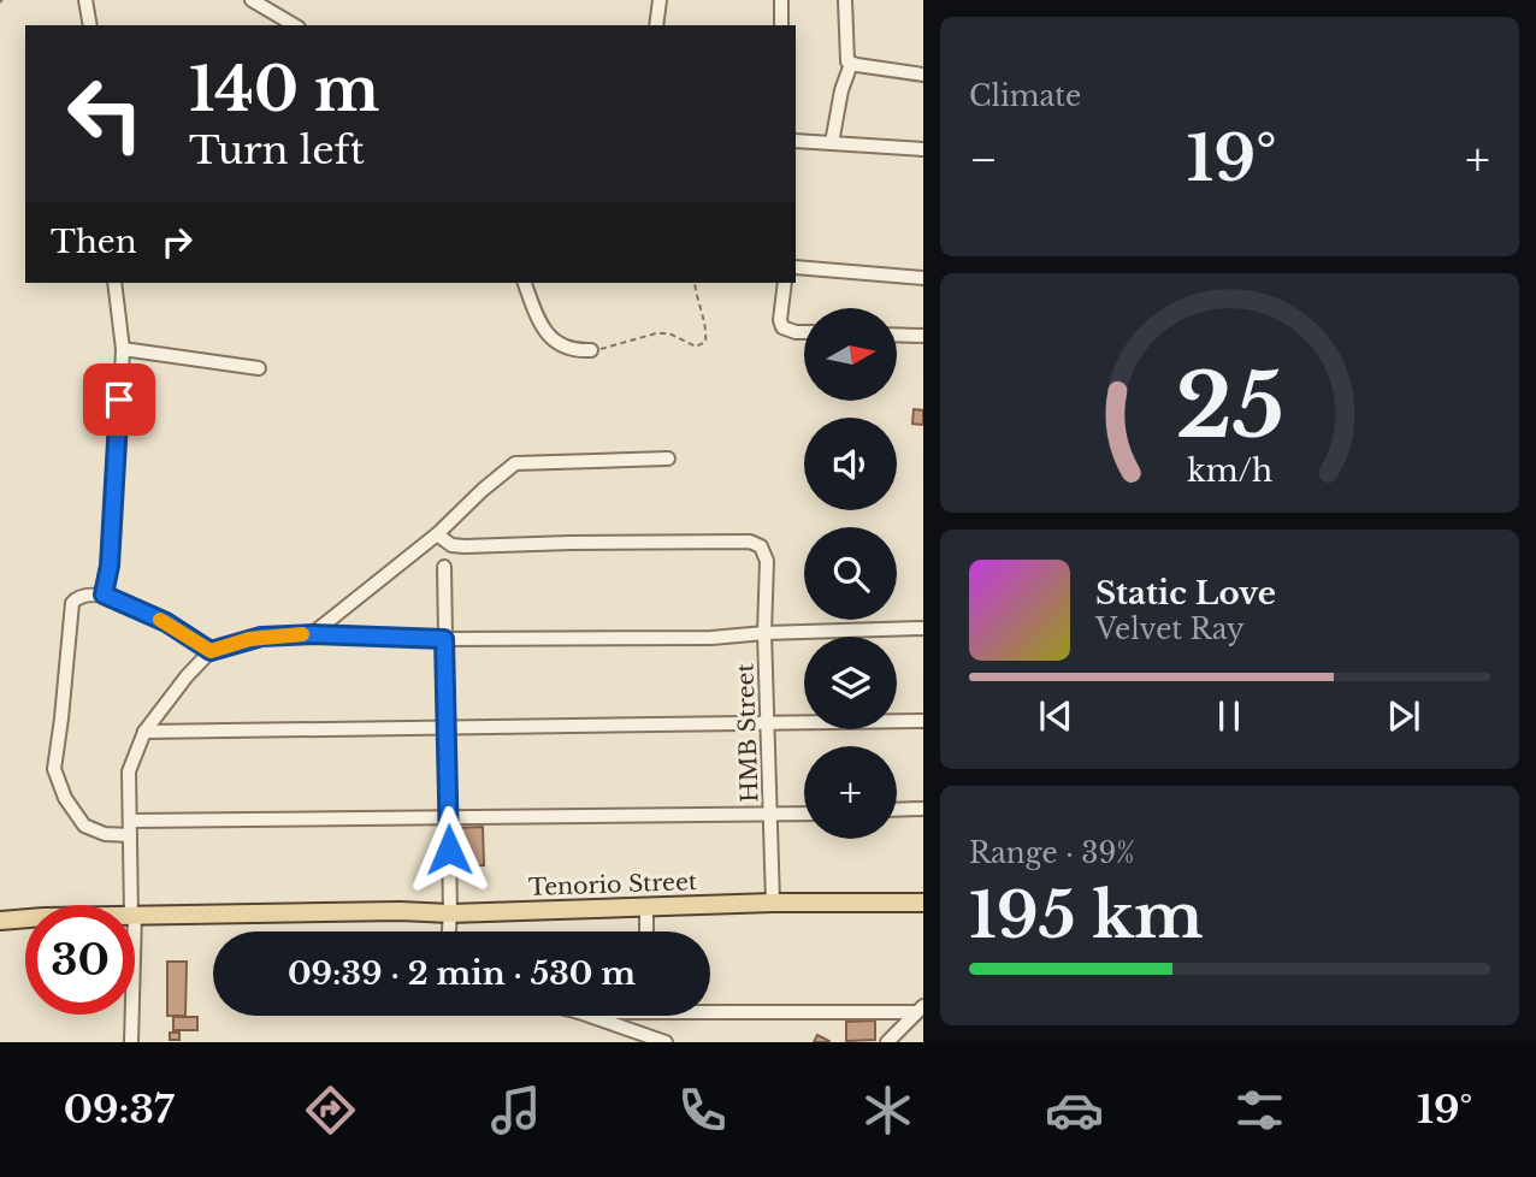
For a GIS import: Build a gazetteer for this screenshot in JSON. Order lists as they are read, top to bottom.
{
  "streets": {
    "main road": ["Tenorio Street"],
    "street": ["HMB Street"]
  },
  "crossings": [
    ["HMB Street", "Tenorio Street"]
  ],
  "north": "right",
  "page": {
    "tile": [
      "Climate",
      ["Range · 39%", "195 km"]
    ],
    "turn": ["140 m", "Turn left"],
    "heat": ["−", "19°", "+"],
    "then": "Then",
    "map_buttons": "+",
    "song": ["Static Love", "Velvet Ray"],
    "limit": "30",
    "trip": "09:39 · 2 min · 530 m",
    "tabs": ["09:37", "19°"],
    "gauge": ["25", "km/h"]
  }
}
